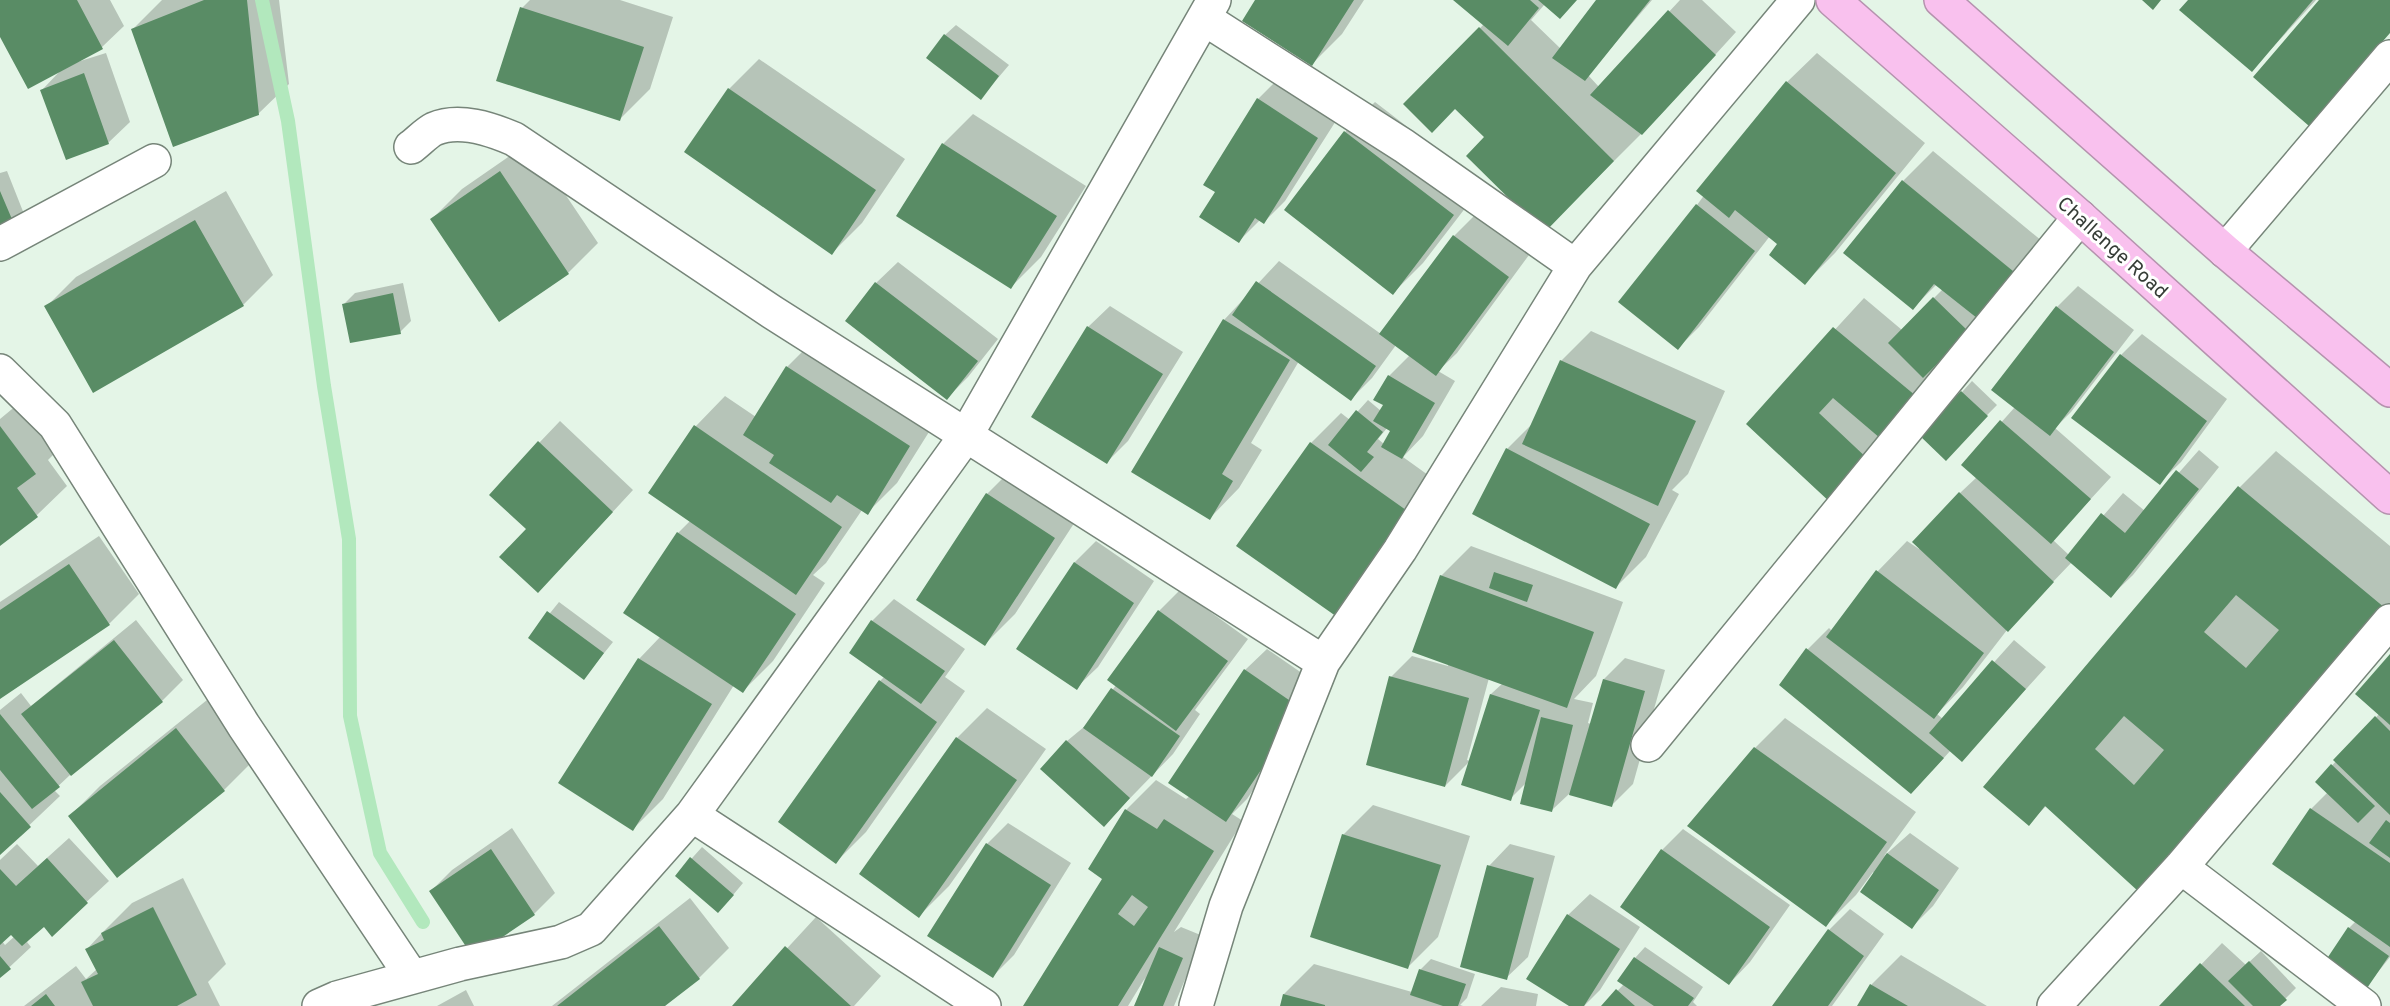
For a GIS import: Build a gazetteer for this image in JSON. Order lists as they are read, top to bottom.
{
  "streets": {
    "highway": ["Challenge Road"]
  }
}
